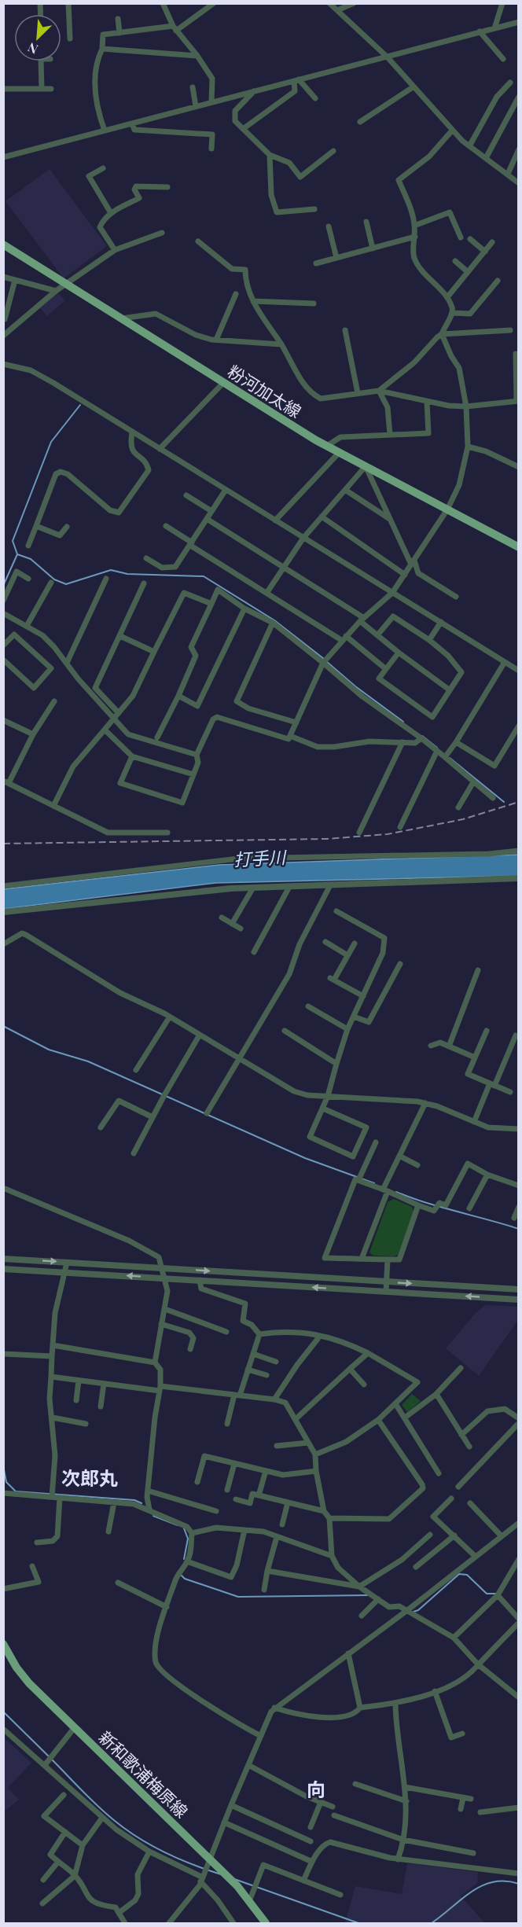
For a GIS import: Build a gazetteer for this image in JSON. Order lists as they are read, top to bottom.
{
  "streets": {
    "main road": ["粉河加太線", "新和歌浦梅原線"]
  },
  "districts": ["次郎丸", "向"],
  "water": ["打手川"],
  "north": "bottom left"
}
